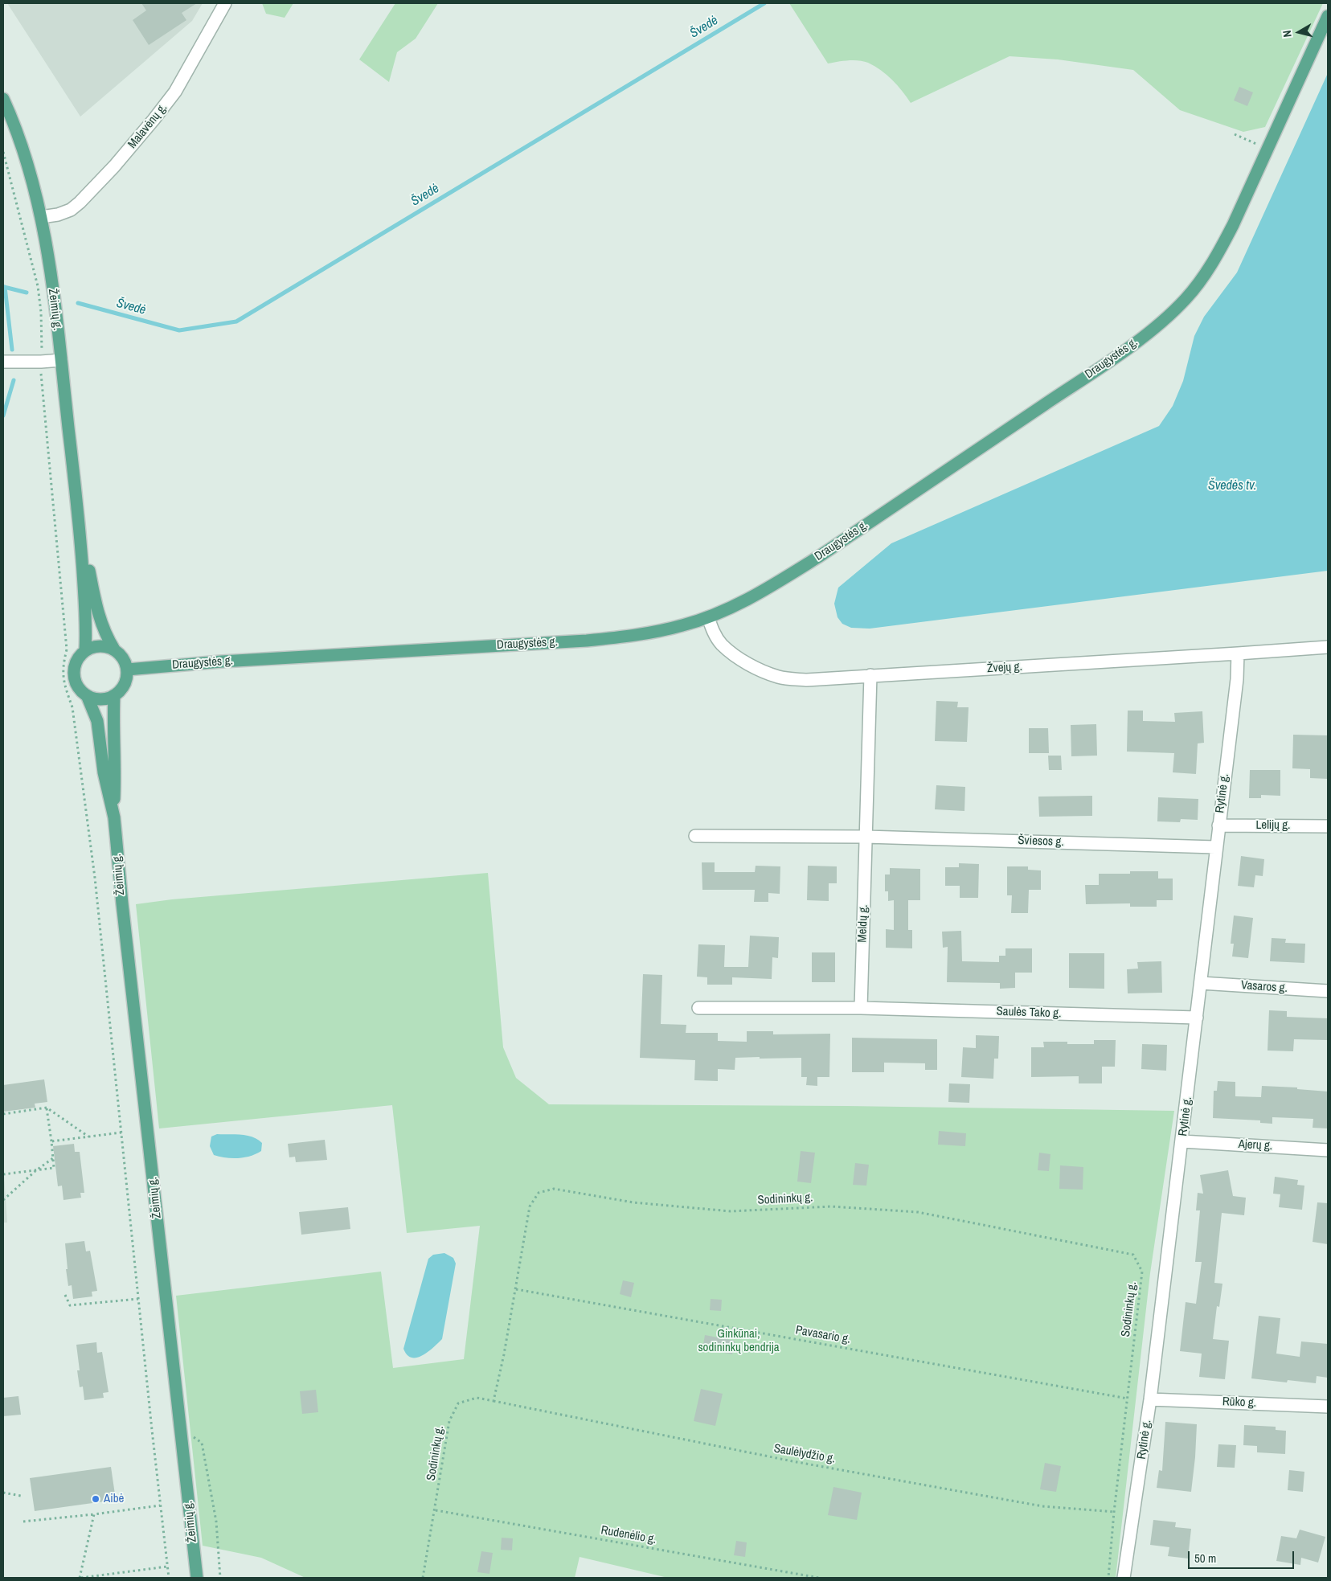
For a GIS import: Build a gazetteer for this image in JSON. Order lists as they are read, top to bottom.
{
  "streets": {
    "main road": ["Žeimių g.", "Draugystės g."],
    "street": [
      "Malavėnų g.",
      "Žvejų g.",
      "Rytinė g.",
      "Lelijų g.",
      "Šviesos g.",
      "Meldų g.",
      "Vasaros g.",
      "Saulės Tako g.",
      "Ajerų g.",
      "Rūko g."
    ],
    "path": [
      "Sodininkų g.",
      "Pavasario g.",
      "Saulėlydžio g.",
      "Rudenėlio g."
    ]
  },
  "crossings": [
    ["Malavėnų g.", "Žeimių g."],
    ["Žeimių g.", "Draugystės g."],
    ["Draugystės g.", "Žvejų g."],
    ["Žvejų g.", "Rytinė g."],
    ["Žvejų g.", "Meldų g."],
    ["Rytinė g.", "Lelijų g."],
    ["Rytinė g.", "Šviesos g."],
    ["Rytinė g.", "Vasaros g."],
    ["Rytinė g.", "Saulės Tako g."],
    ["Rytinė g.", "Ajerų g."],
    ["Rytinė g.", "Rūko g."],
    ["Šviesos g.", "Meldų g."],
    ["Meldų g.", "Saulės Tako g."],
    ["Sodininkų g.", "Pavasario g."],
    ["Sodininkų g.", "Saulėlydžio g."],
    ["Sodininkų g.", "Rudenėlio g."]
  ],
  "water": ["Švedė", "Švedės tv."],
  "parks": ["Ginkūnai, sodininkų bendrija"],
  "places": ["Aibė"],
  "scale_bar": "50 m",
  "north": "left"
}
